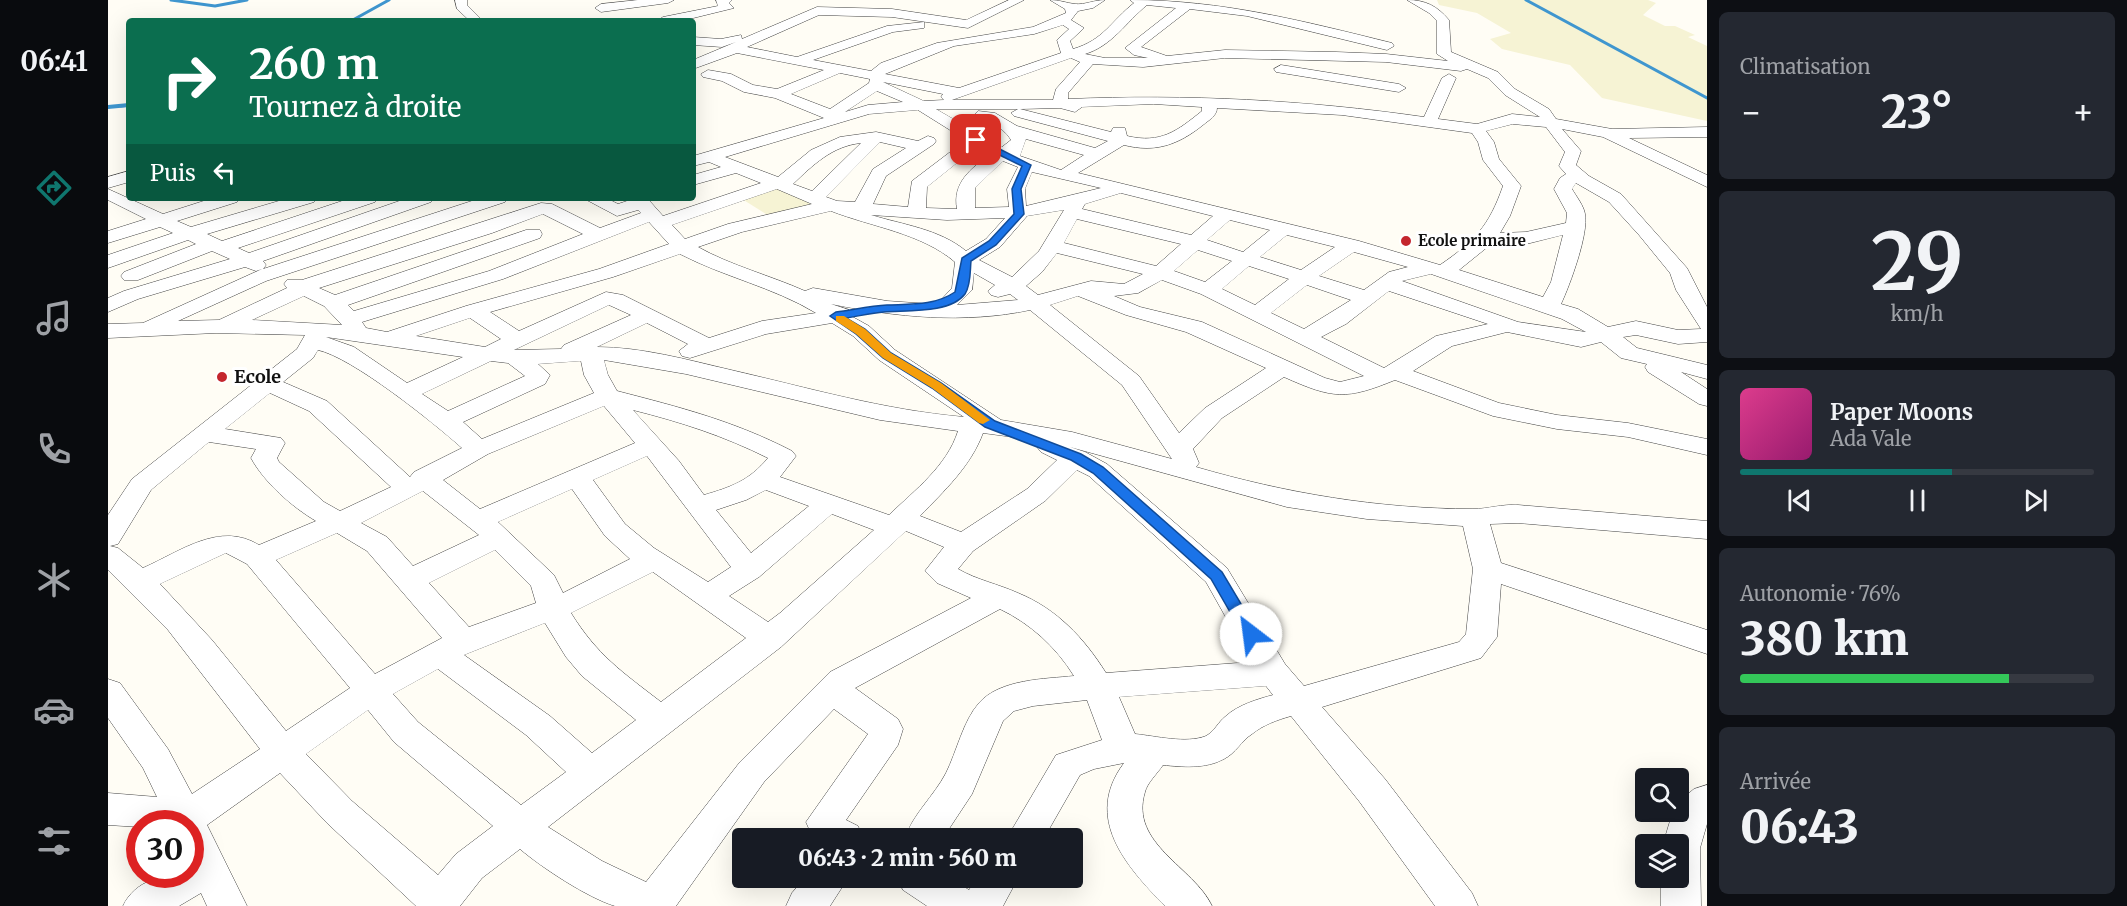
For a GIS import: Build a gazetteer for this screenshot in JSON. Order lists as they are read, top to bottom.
{
  "places": ["Ecole primaire", "Ecole"],
  "page": {
    "tabs": "06:41",
    "tile": [
      "Climatisation",
      ["29", "km/h"],
      ["Autonomie · 76%", "380 km"],
      ["Arrivée", "06:43"]
    ],
    "turn": ["260 m", "Tournez à droite"],
    "heat": ["−", "23°", "+"],
    "then": "Puis",
    "song": ["Paper Moons", "Ada Vale"],
    "limit": "30",
    "trip": "06:43 · 2 min · 560 m"
  }
}
